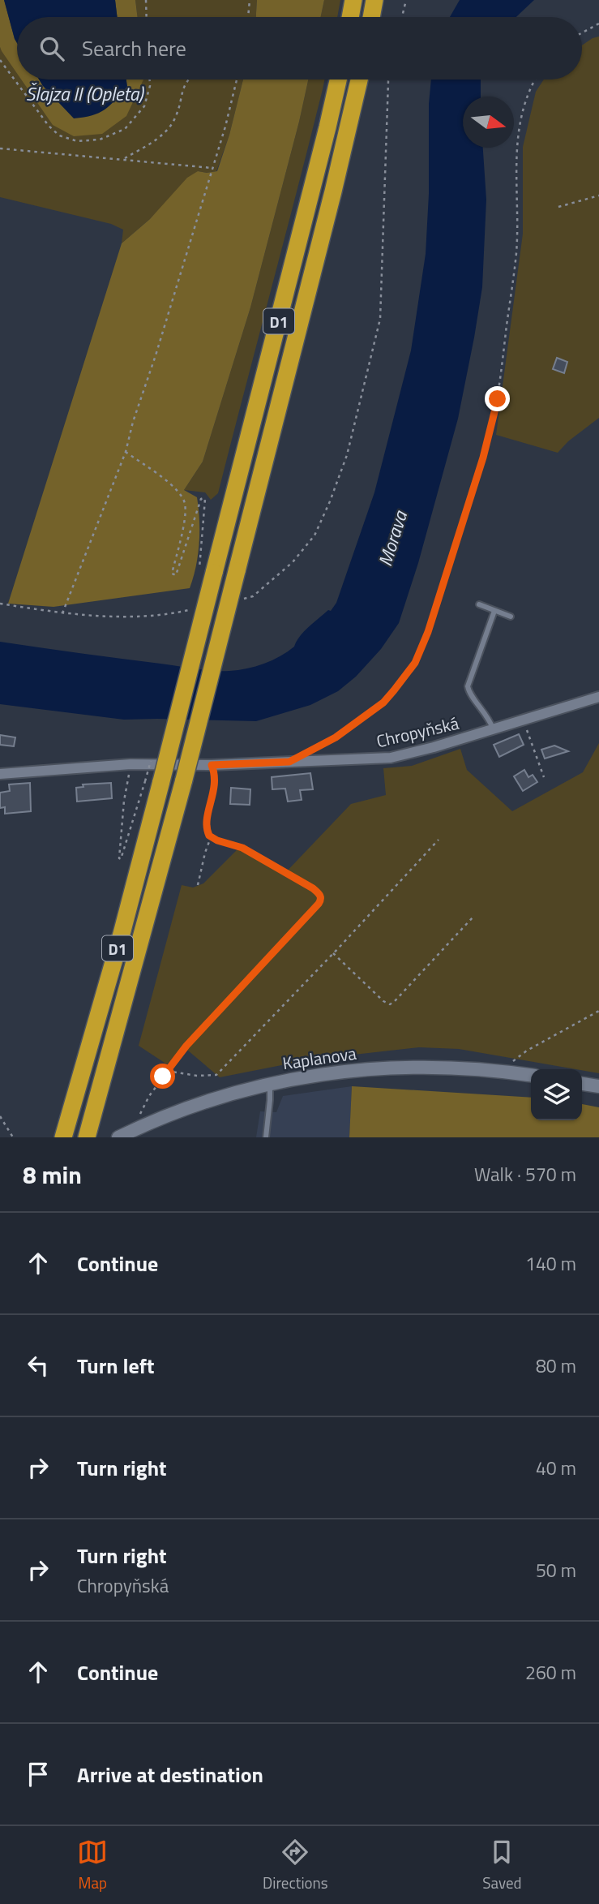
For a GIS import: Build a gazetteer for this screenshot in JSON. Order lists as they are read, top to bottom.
{
  "streets": {
    "highway": ["D1"],
    "main road": ["Kaplanova"],
    "street": ["Chropyňská"]
  },
  "water": ["Šlajza II (Opleta)", "Morava"],
  "north": "right",
  "page": {
    "search": "Search here",
    "heading": ["8 min", "Walk · 570 m"],
    "list": [
      ["Continue", "140 m"],
      ["Turn left", "80 m"],
      ["Turn right", "40 m"],
      ["Turn right", "Chropyňská", "50 m"],
      ["Continue", "260 m"],
      "Arrive at destination"
    ],
    "nav": ["Map", "Directions", "Saved"]
  }
}
